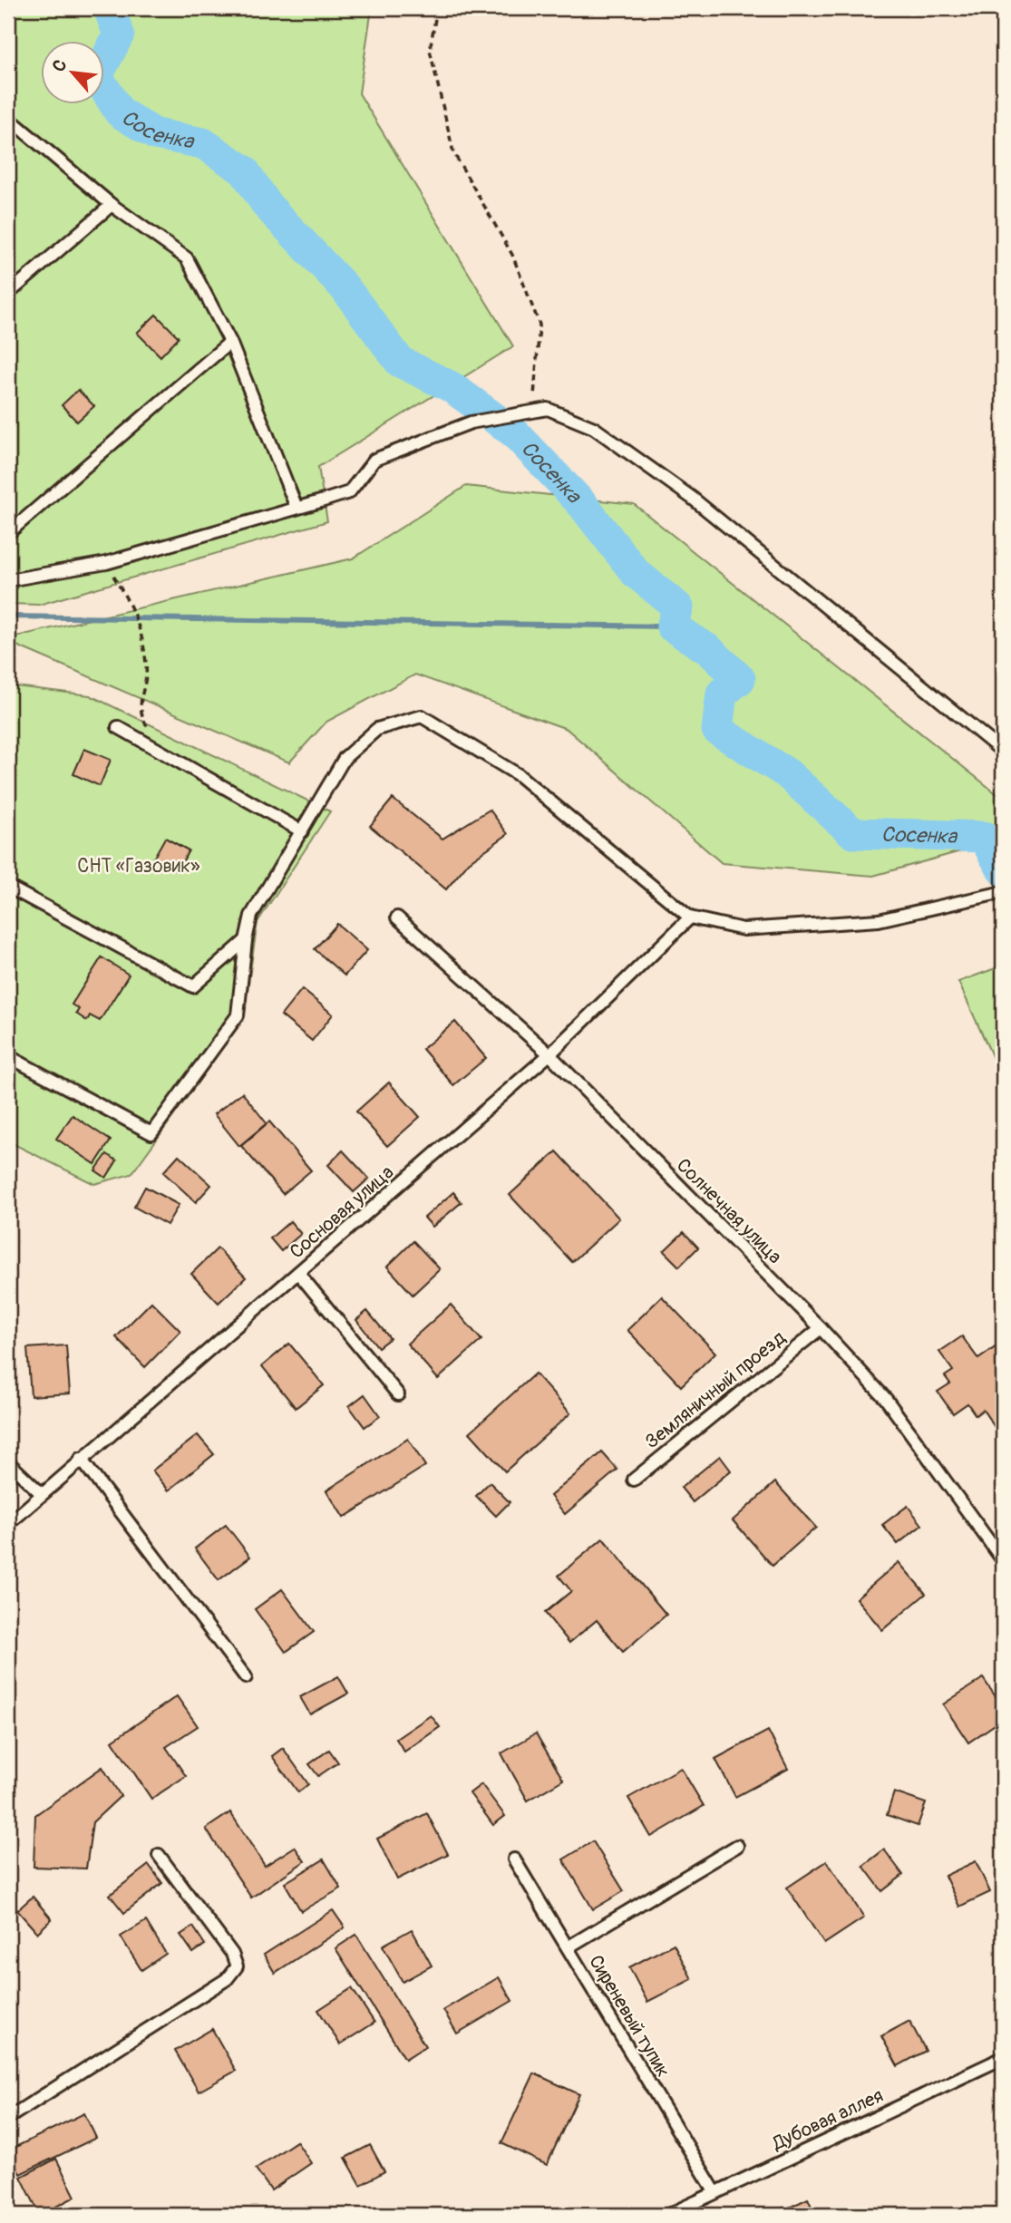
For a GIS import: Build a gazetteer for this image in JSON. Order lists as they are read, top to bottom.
{
  "streets": {
    "lane": [
      "Солнечная улица",
      "Сосновая улица",
      "Земляничный проезд",
      "Сиреневый тупик",
      "Дубовая аллея"
    ]
  },
  "crossings": [
    ["Солнечная улица", "Сосновая улица"],
    ["Солнечная улица", "Земляничный проезд"],
    ["Сиреневый тупик", "Дубовая аллея"]
  ],
  "water": ["Сосенка"],
  "parks": ["СНТ «Газовик»"],
  "north": "top left"
}
